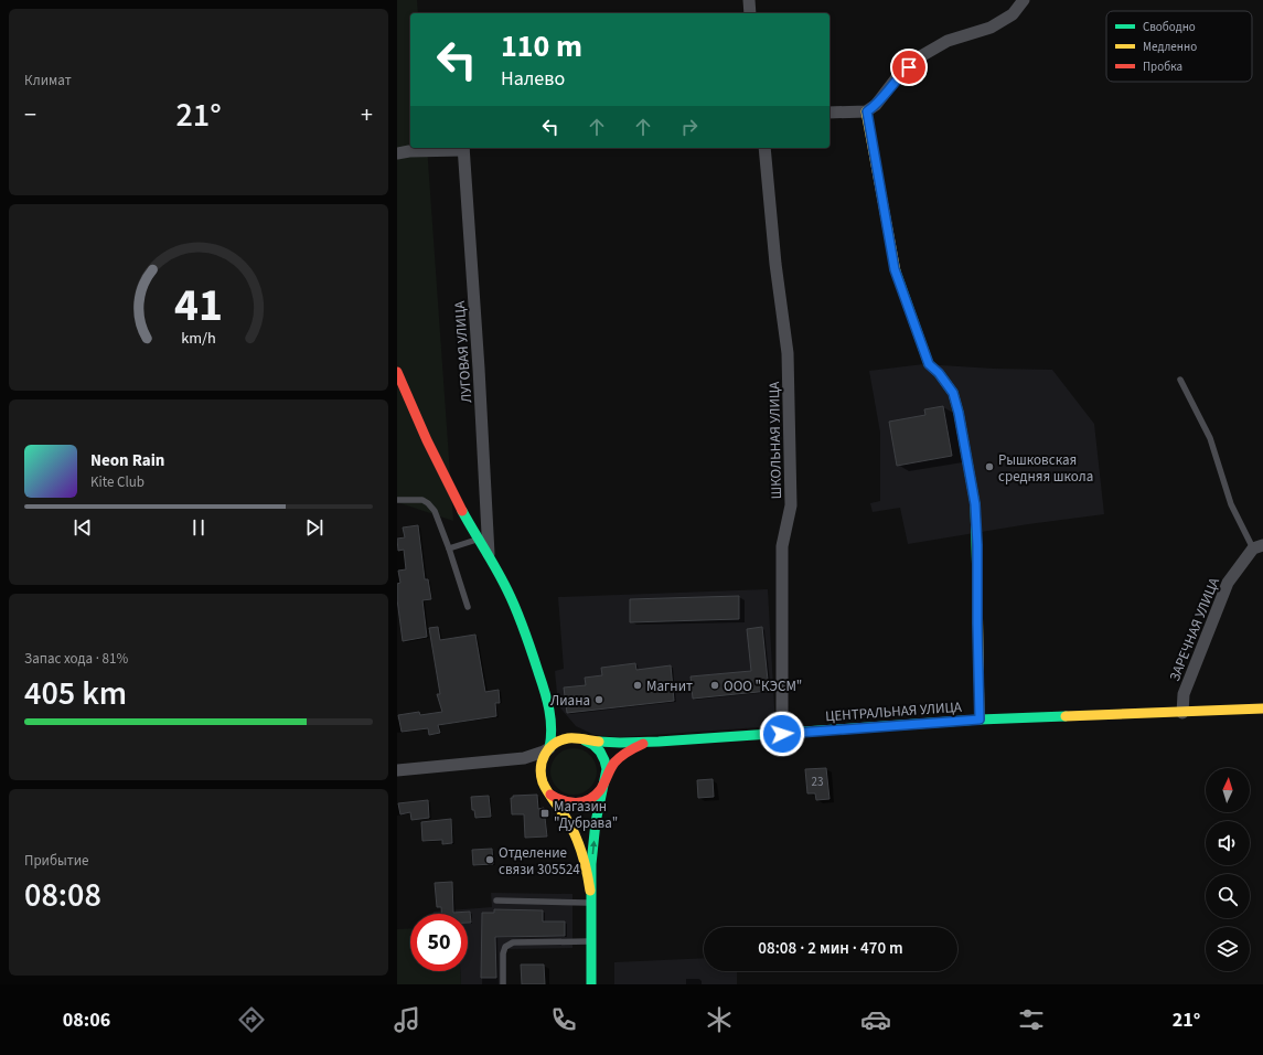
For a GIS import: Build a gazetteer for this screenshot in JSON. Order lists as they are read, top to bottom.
{
  "streets": {
    "main road": ["ЦЕНТРАЛЬНАЯ УЛИЦА"],
    "street": ["ЛУГОВАЯ УЛИЦА", "ШКОЛЬНАЯ УЛИЦА", "ЗАРЕЧНАЯ УЛИЦА"]
  },
  "crossings": [
    ["ШКОЛЬНАЯ УЛИЦА", "ЦЕНТРАЛЬНАЯ УЛИЦА"],
    ["ЗАРЕЧНАЯ УЛИЦА", "ЦЕНТРАЛЬНАЯ УЛИЦА"]
  ],
  "places": {
    "other": [
      "Рышковская средняя школа",
      "Магнит",
      "ООО \"КЭСМ\"",
      "Лиана",
      "Отделение связи 305524"
    ],
    "transit": ["Магазин \"Дубрава\""]
  },
  "house_numbers": ["23"],
  "legend": ["Свободно", "Медленно", "Пробка"],
  "north": "top",
  "page": {
    "tile": [
      "Климат",
      ["Запас хода · 81%", "405 km"],
      ["Прибытие", "08:08"]
    ],
    "turn": ["110 m", "Налево"],
    "heat": ["−", "21°", "+"],
    "song": ["Neon Rain", "Kite Club"],
    "limit": "50",
    "trip": "08:08 · 2 мин · 470 m",
    "tabs": ["08:06", "21°"],
    "gauge": ["41", "km/h"]
  }
}
